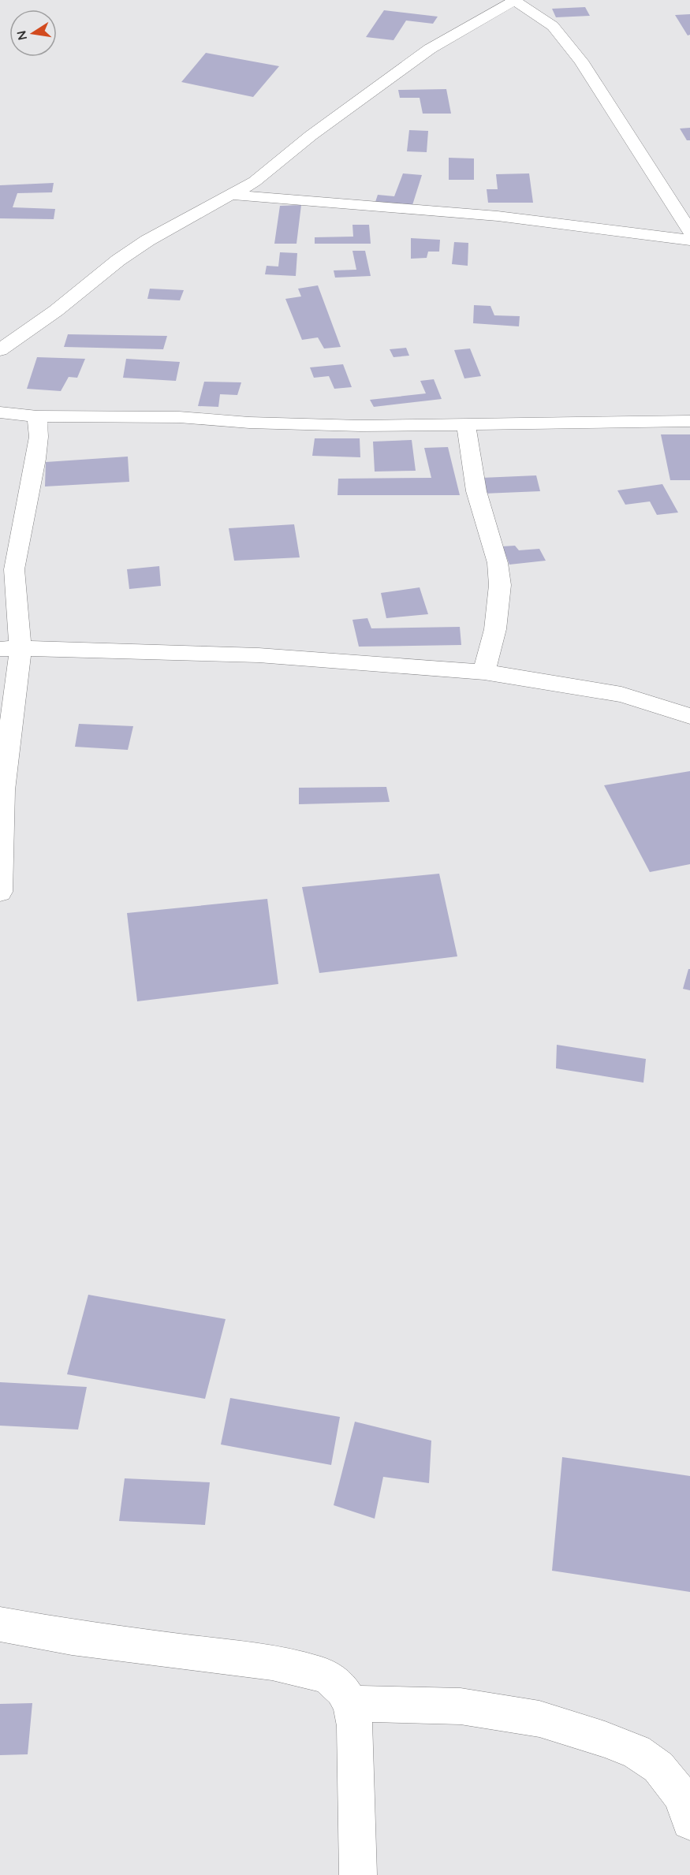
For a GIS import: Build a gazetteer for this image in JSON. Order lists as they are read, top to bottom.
{
  "north": "left"
}
